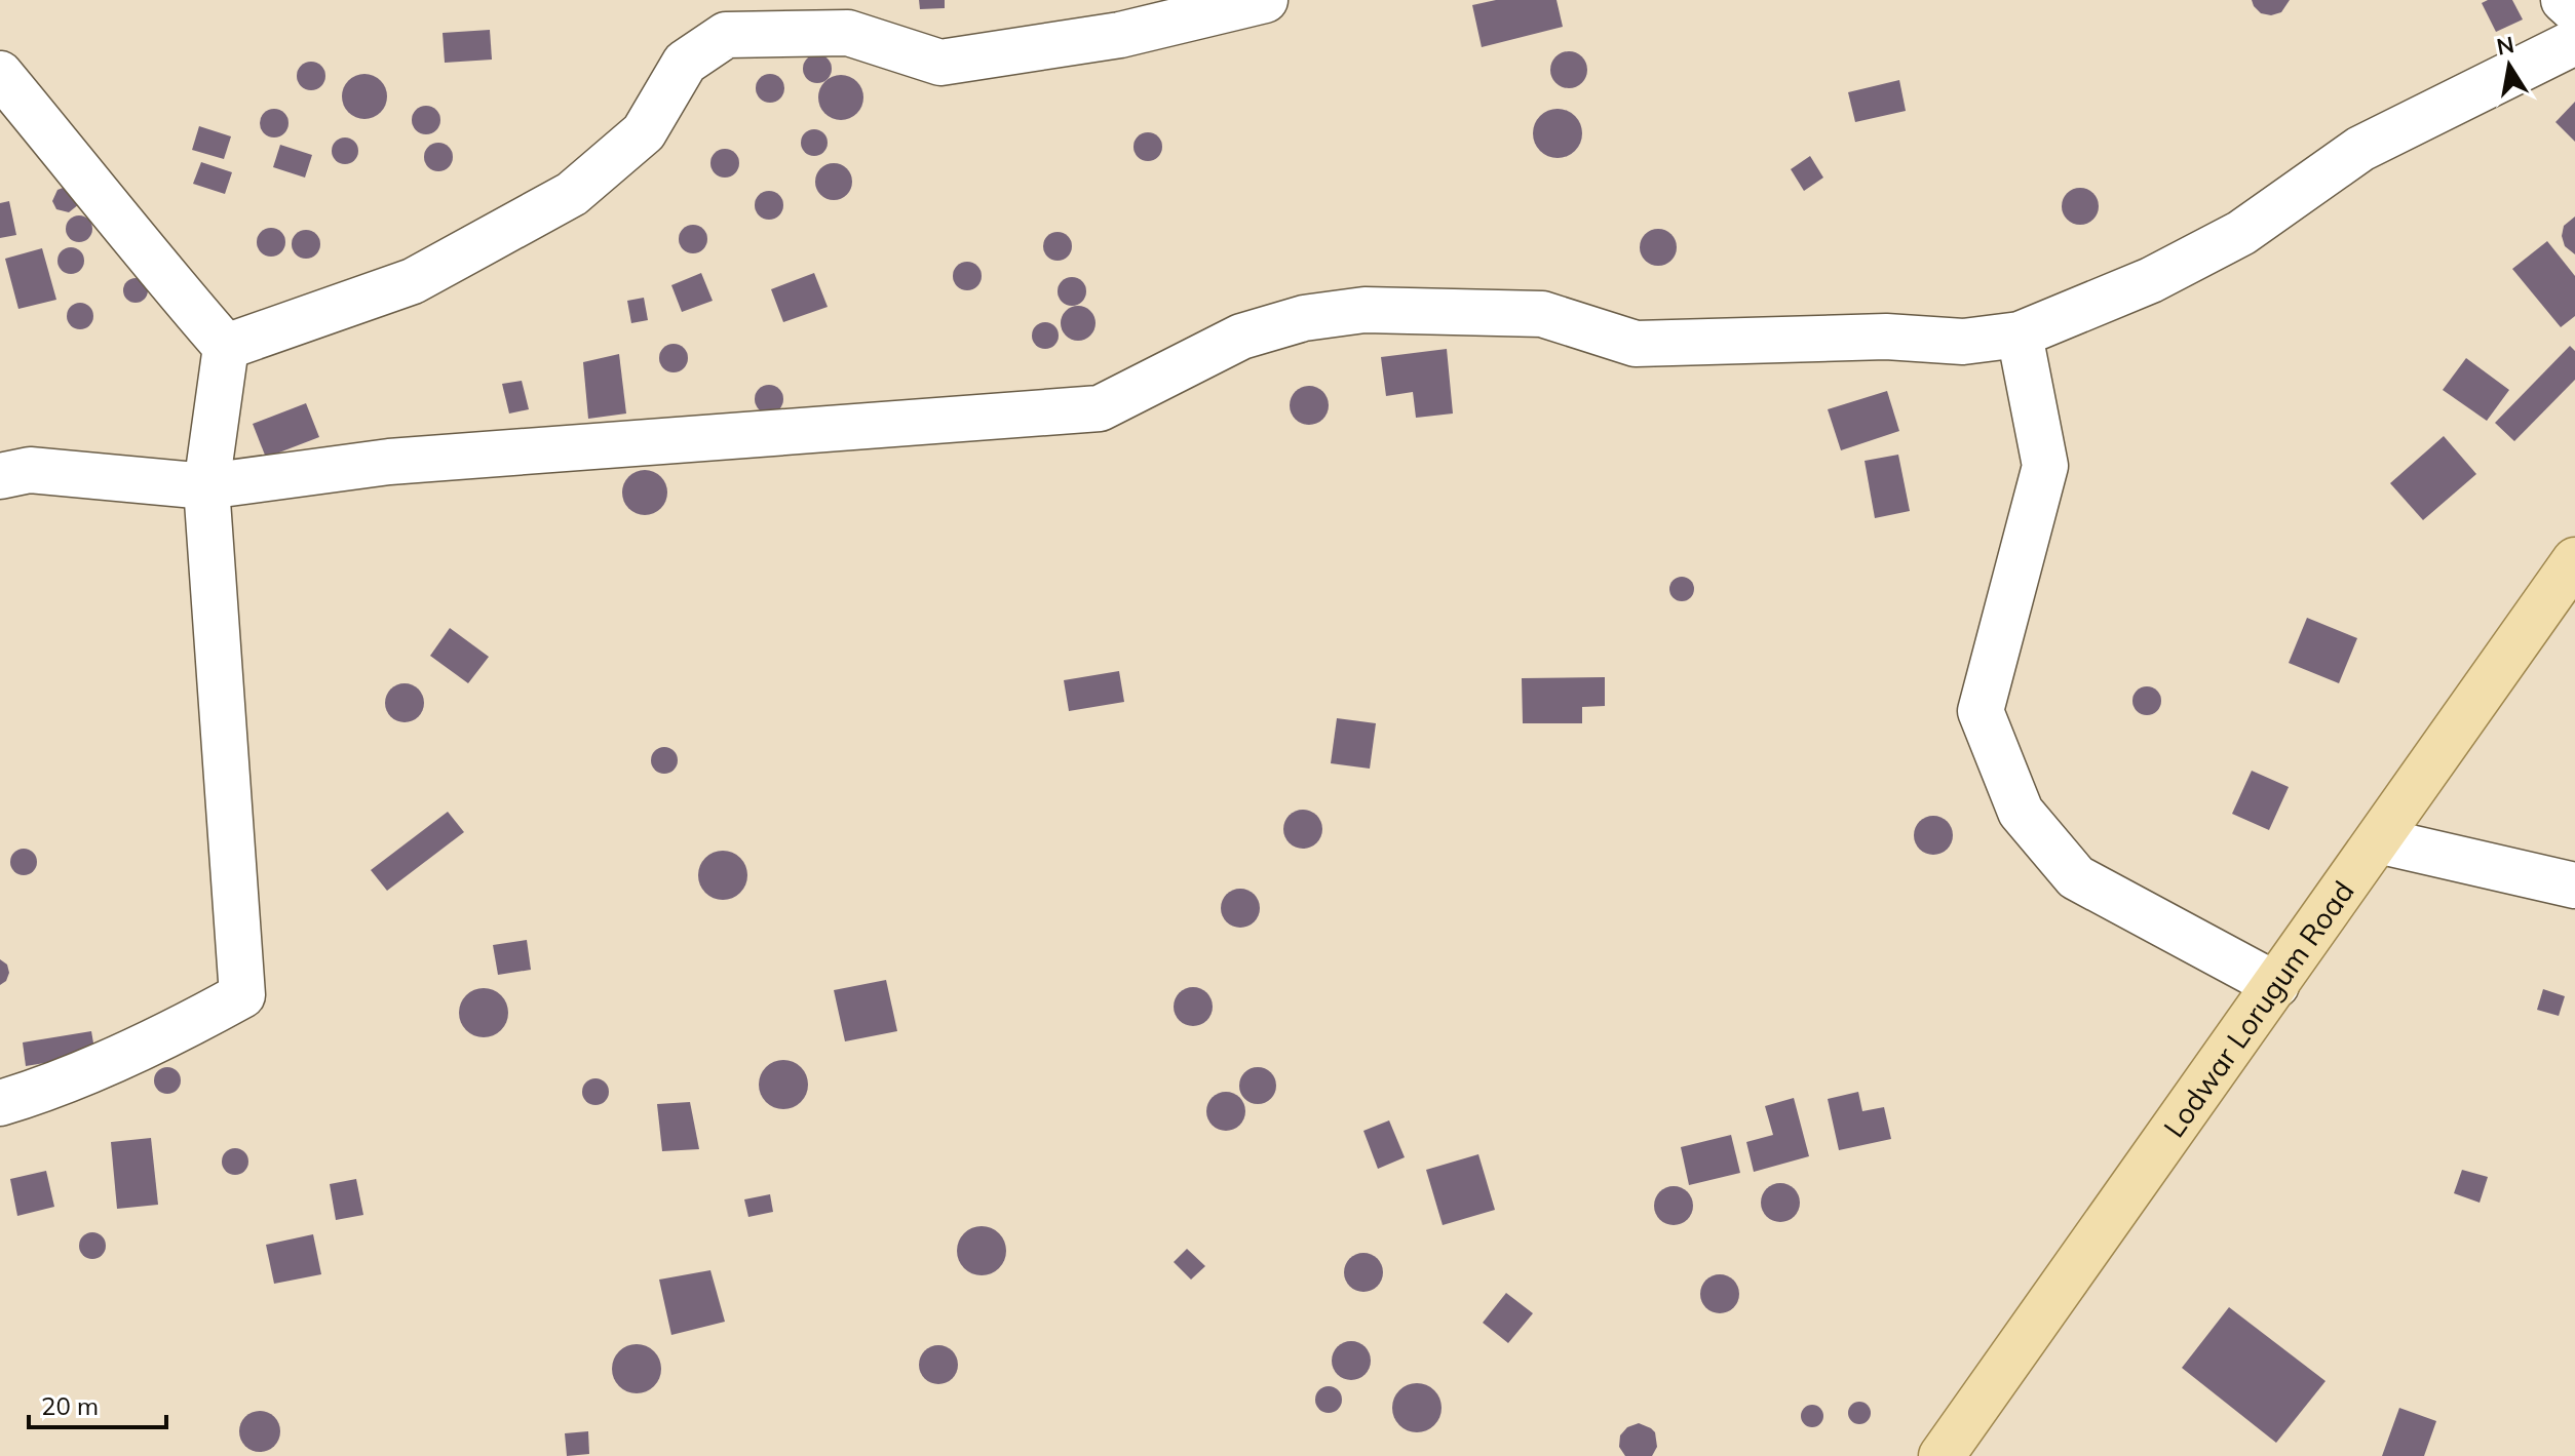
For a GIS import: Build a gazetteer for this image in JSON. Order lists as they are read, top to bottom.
{
  "streets": {
    "main road": ["Lodwar Lorugum Road"]
  },
  "scale_bar": "20 m",
  "north": "top"
}
